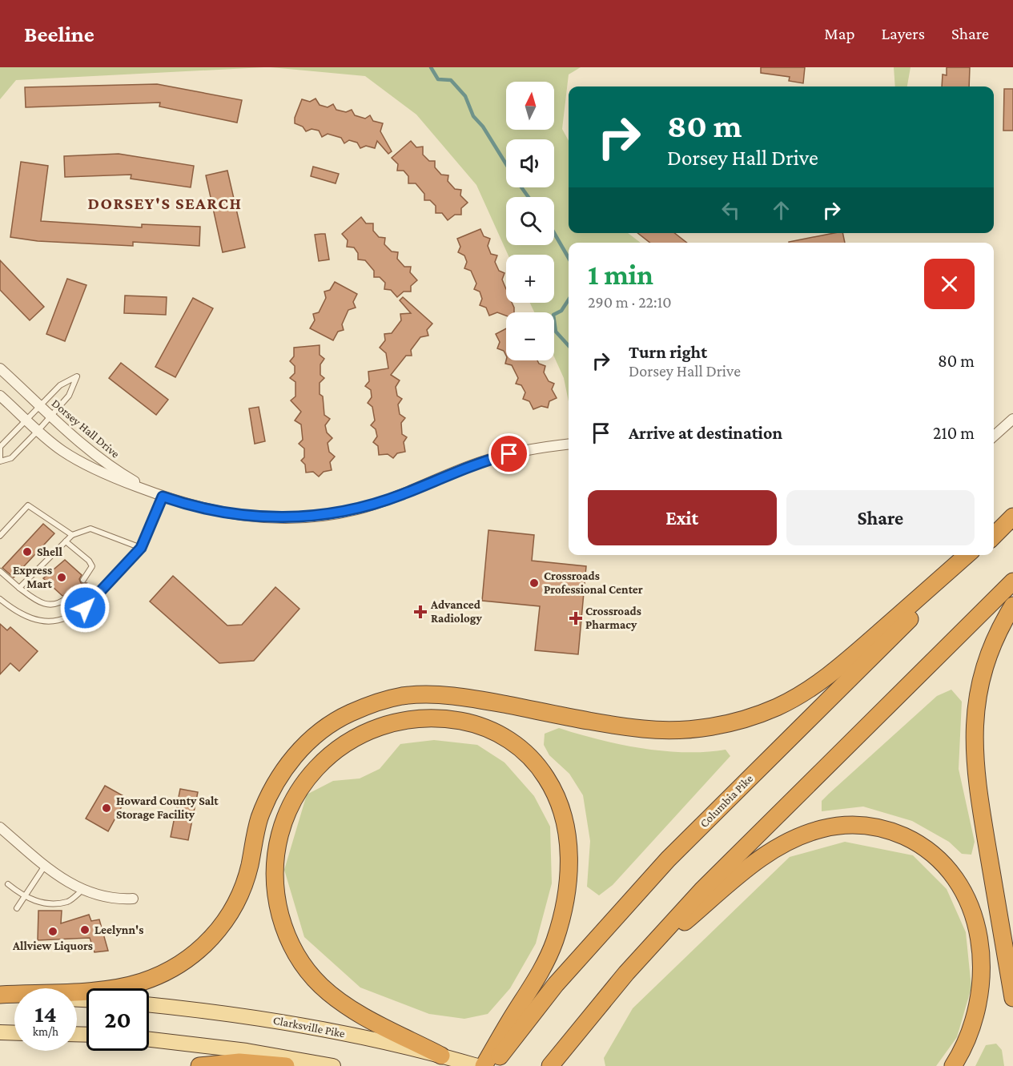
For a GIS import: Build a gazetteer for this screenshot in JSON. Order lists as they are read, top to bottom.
{
  "streets": {
    "highway": ["Columbia Pike"],
    "main road": ["Clarksville Pike"],
    "street": ["Dorsey Hall Drive"]
  },
  "districts": ["DORSEY'S SEARCH"],
  "places": {
    "other": [
      "Shell",
      "Express Mart",
      "Crossroads Professional Center",
      "Howard County Salt Storage Facility",
      "Leelynn's",
      "Allview Liquors"
    ],
    "health": ["Advanced Radiology", "Crossroads Pharmacy"]
  },
  "north": "top",
  "page": {
    "header": "Beeline",
    "nav": ["Map", "Layers", "Share"],
    "map_buttons": ["+", "−"],
    "turn": ["80 m", "Dorsey Hall Drive"],
    "heading": ["1 min", "290 m · 22:10"],
    "list": [
      {
        "name": "Turn right",
        "note": "Dorsey Hall Drive",
        "value": "80 m"
      },
      {
        "name": "Arrive at destination",
        "value": "210 m"
      }
    ],
    "buttons": ["Exit", "Share"],
    "speed": "14 km/h",
    "limit": "20"
  }
}
